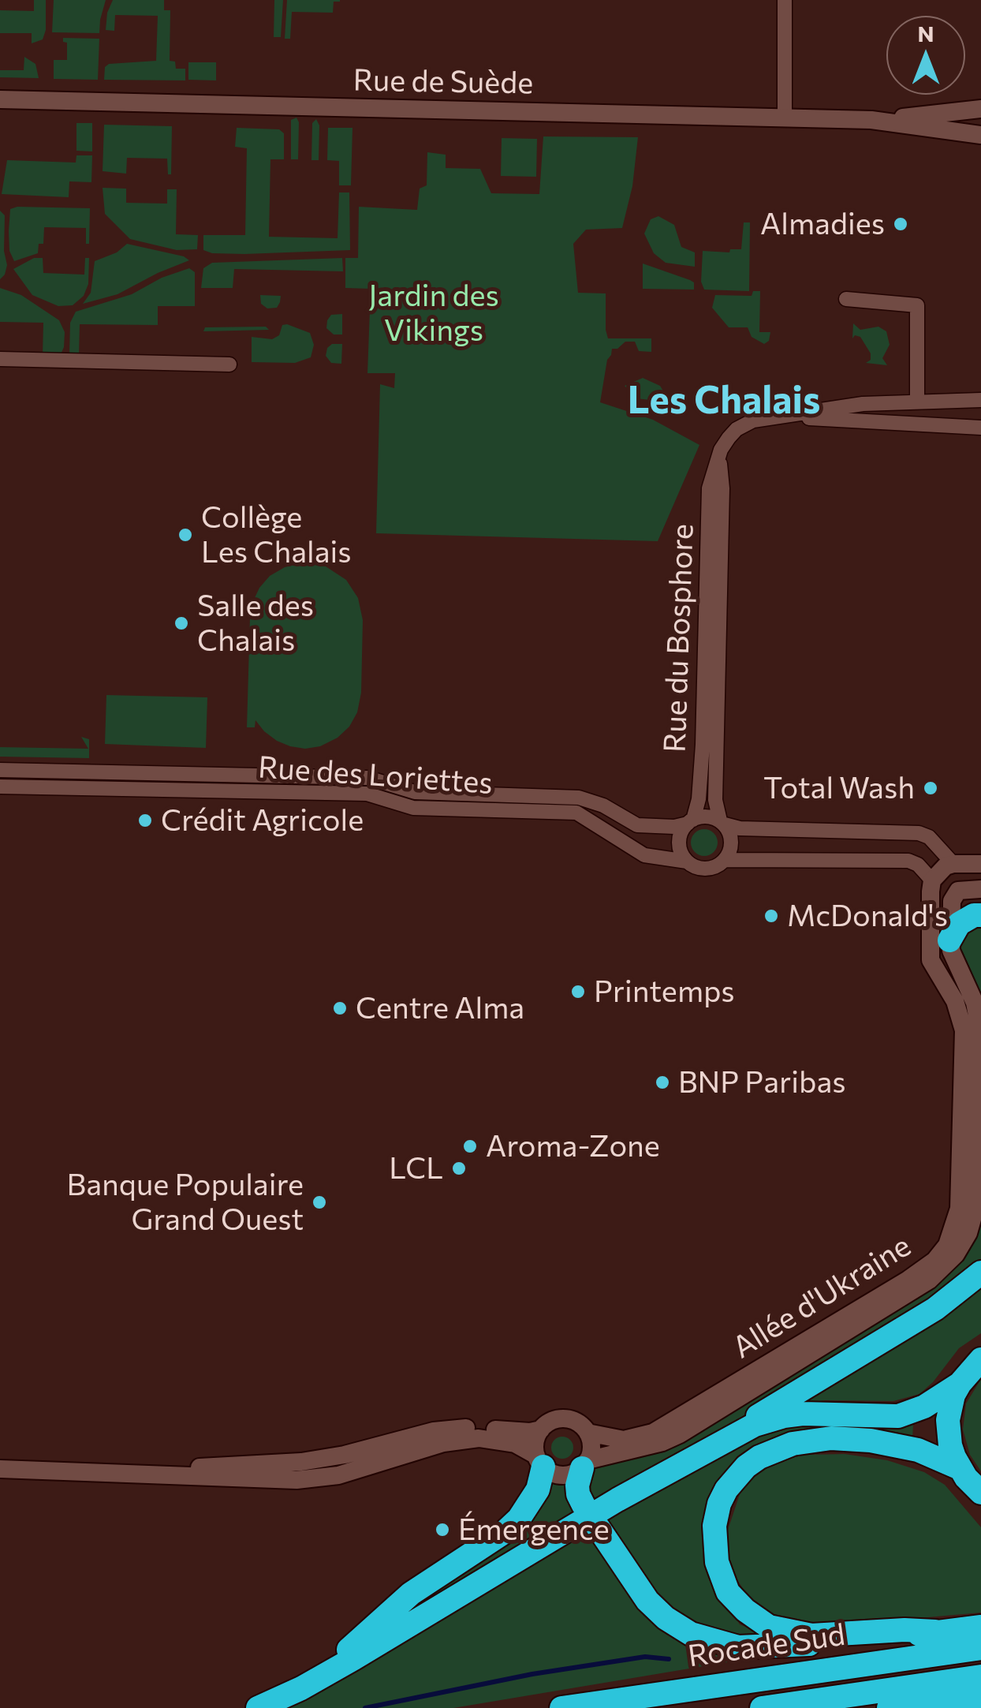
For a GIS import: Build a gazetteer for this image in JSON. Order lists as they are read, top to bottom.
{
  "streets": {
    "highway": ["Rocade Sud"],
    "street": [
      "Rue de Suède",
      "Rue du Bosphore",
      "Rue des Loriettes",
      "Allée d'Ukraine"
    ]
  },
  "crossings": [
    ["Rue du Bosphore", "Rue des Loriettes"]
  ],
  "districts": ["Les Chalais"],
  "parks": ["Jardin des Vikings"],
  "places": [
    "Almadies",
    "Collège Les Chalais",
    "Salle des Chalais",
    "Total Wash",
    "Crédit Agricole",
    "McDonald's",
    "Printemps",
    "Centre Alma",
    "BNP Paribas",
    "Aroma-Zone",
    "LCL",
    "Banque Populaire Grand Ouest",
    "Émergence"
  ],
  "north": "top"
}
